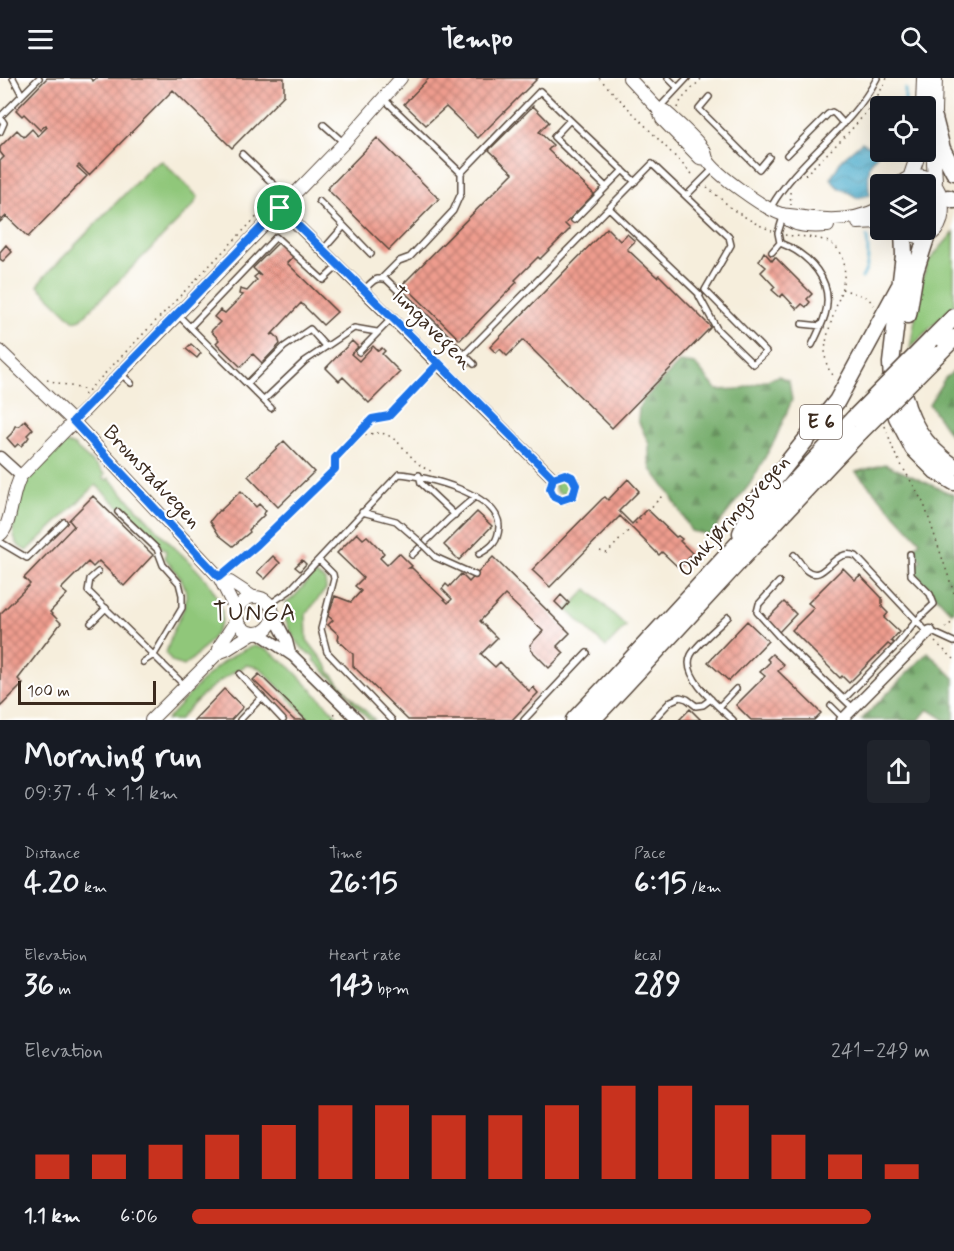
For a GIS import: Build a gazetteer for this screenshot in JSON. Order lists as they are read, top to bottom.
{
  "streets": {
    "highway": ["E 6", "Omkjøringsvegen"],
    "street": ["Tungavegen", "Bromstadvegen"]
  },
  "crossings": [
    ["E 6", "Omkjøringsvegen"]
  ],
  "districts": ["TUNGA"],
  "scale_bar": "100 m",
  "page": {
    "header": "Tempo",
    "scale": "100 m",
    "heading": ["Morning run", "09:37 · 4 × 1.1 km"],
    "stats": [
      ["Distance", "4.20 km"],
      ["Time", "26:15"],
      ["Pace", "6:15 /km"],
      ["Elevation", "36 m"],
      ["Heart rate", "143 bpm"],
      ["kcal", "289"]
    ],
    "chart": ["Elevation", "241–249 m"],
    "list": [
      {
        "name": "1.1 km",
        "note": "6:06"
      }
    ]
  }
}
